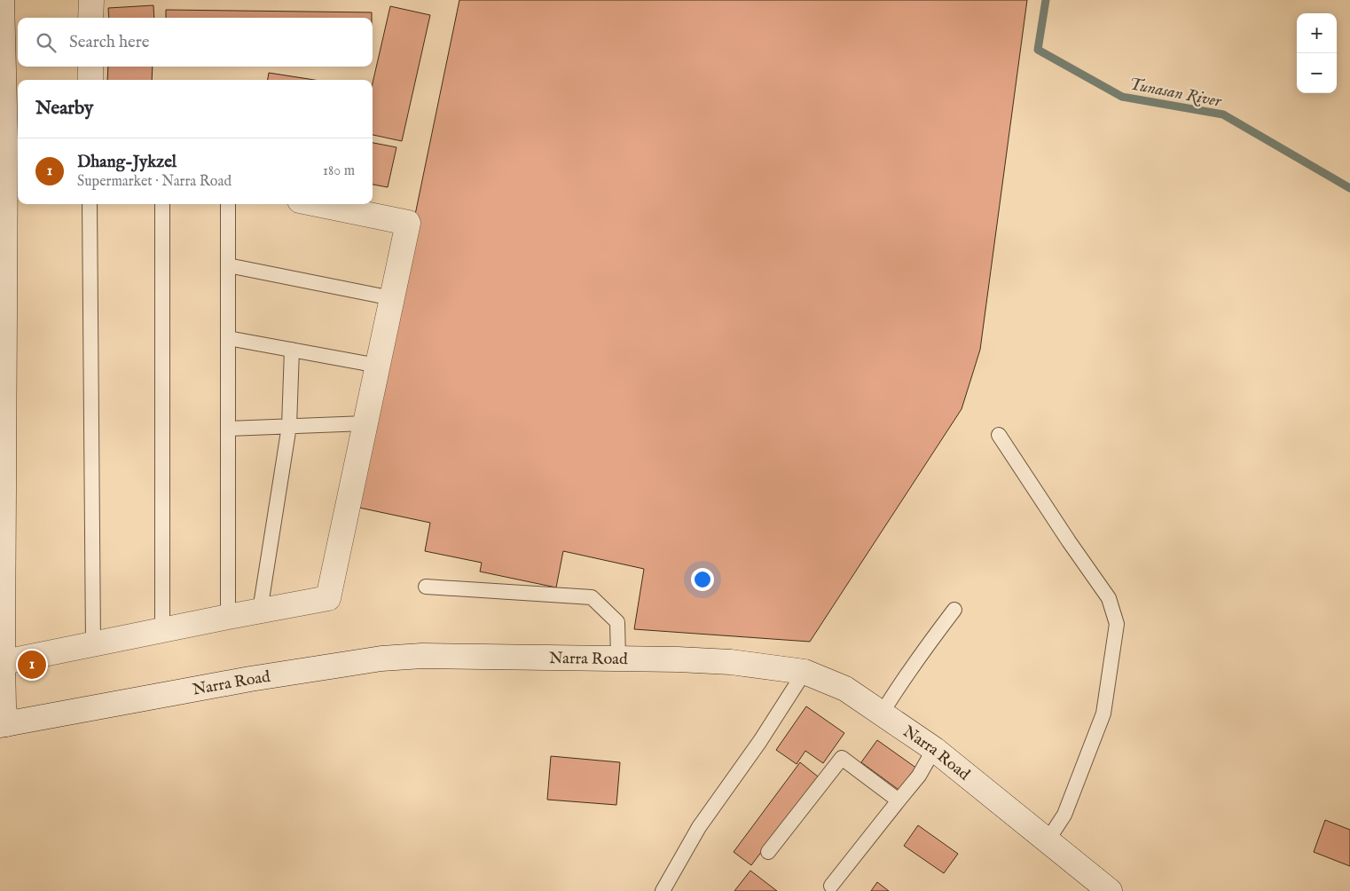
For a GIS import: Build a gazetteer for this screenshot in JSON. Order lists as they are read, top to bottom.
{
  "streets": {
    "street": ["Narra Road"]
  },
  "water": ["Tunasan River"],
  "page": {
    "map_buttons": ["+", "−"],
    "search": "Search here",
    "heading": "Nearby",
    "list": [
      {
        "mark": "1",
        "name": "Dhang-Jykzel",
        "note": "Supermarket · Narra Road",
        "value": "180 m"
      }
    ],
    "pins": "1"
  }
}
